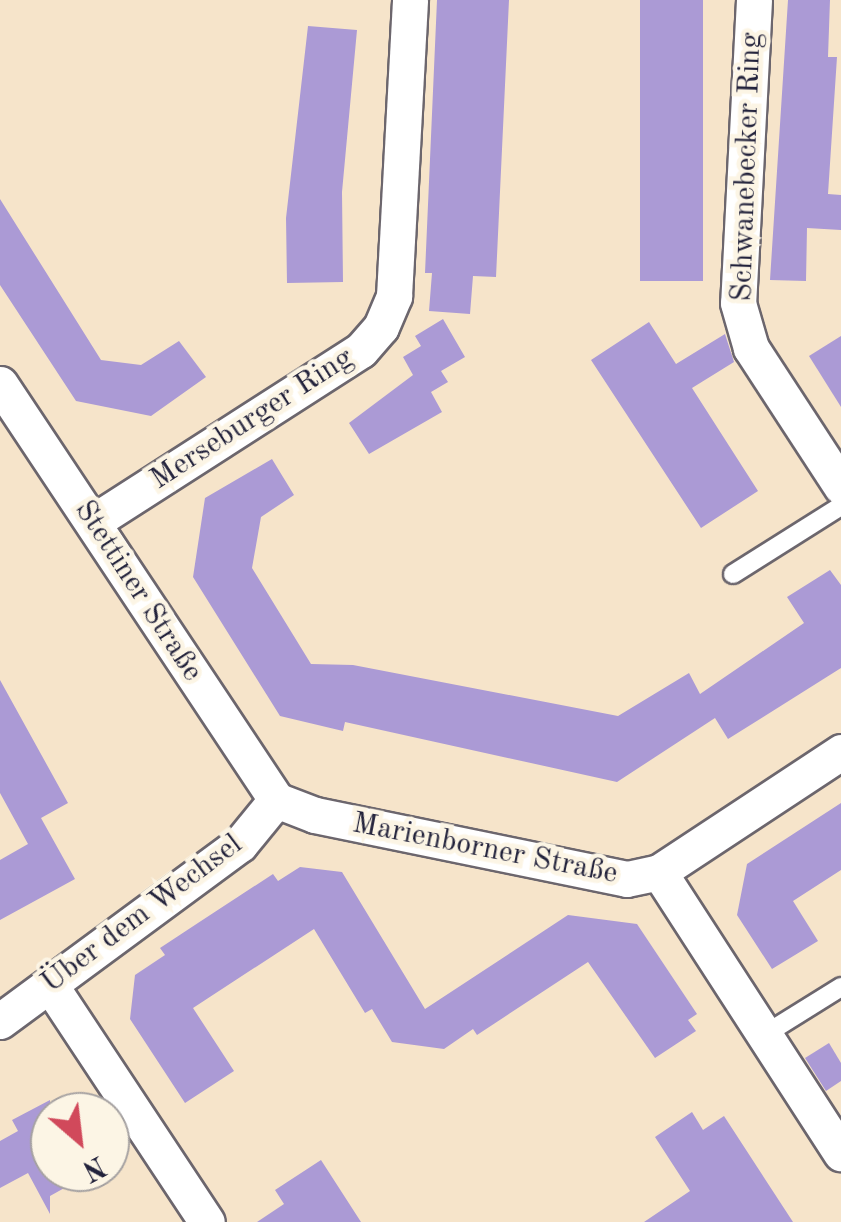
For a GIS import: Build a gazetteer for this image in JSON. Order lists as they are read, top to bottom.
{
  "streets": {
    "street": [
      "Schwanebecker Ring",
      "Merseburger Ring",
      "Stettiner Straße",
      "Marienborner Straße",
      "Über dem Wechsel"
    ]
  },
  "crossings": [
    ["Merseburger Ring", "Stettiner Straße"],
    ["Stettiner Straße", "Marienborner Straße"],
    ["Stettiner Straße", "Über dem Wechsel"],
    ["Marienborner Straße", "Über dem Wechsel"]
  ],
  "north": "bottom right"
}
